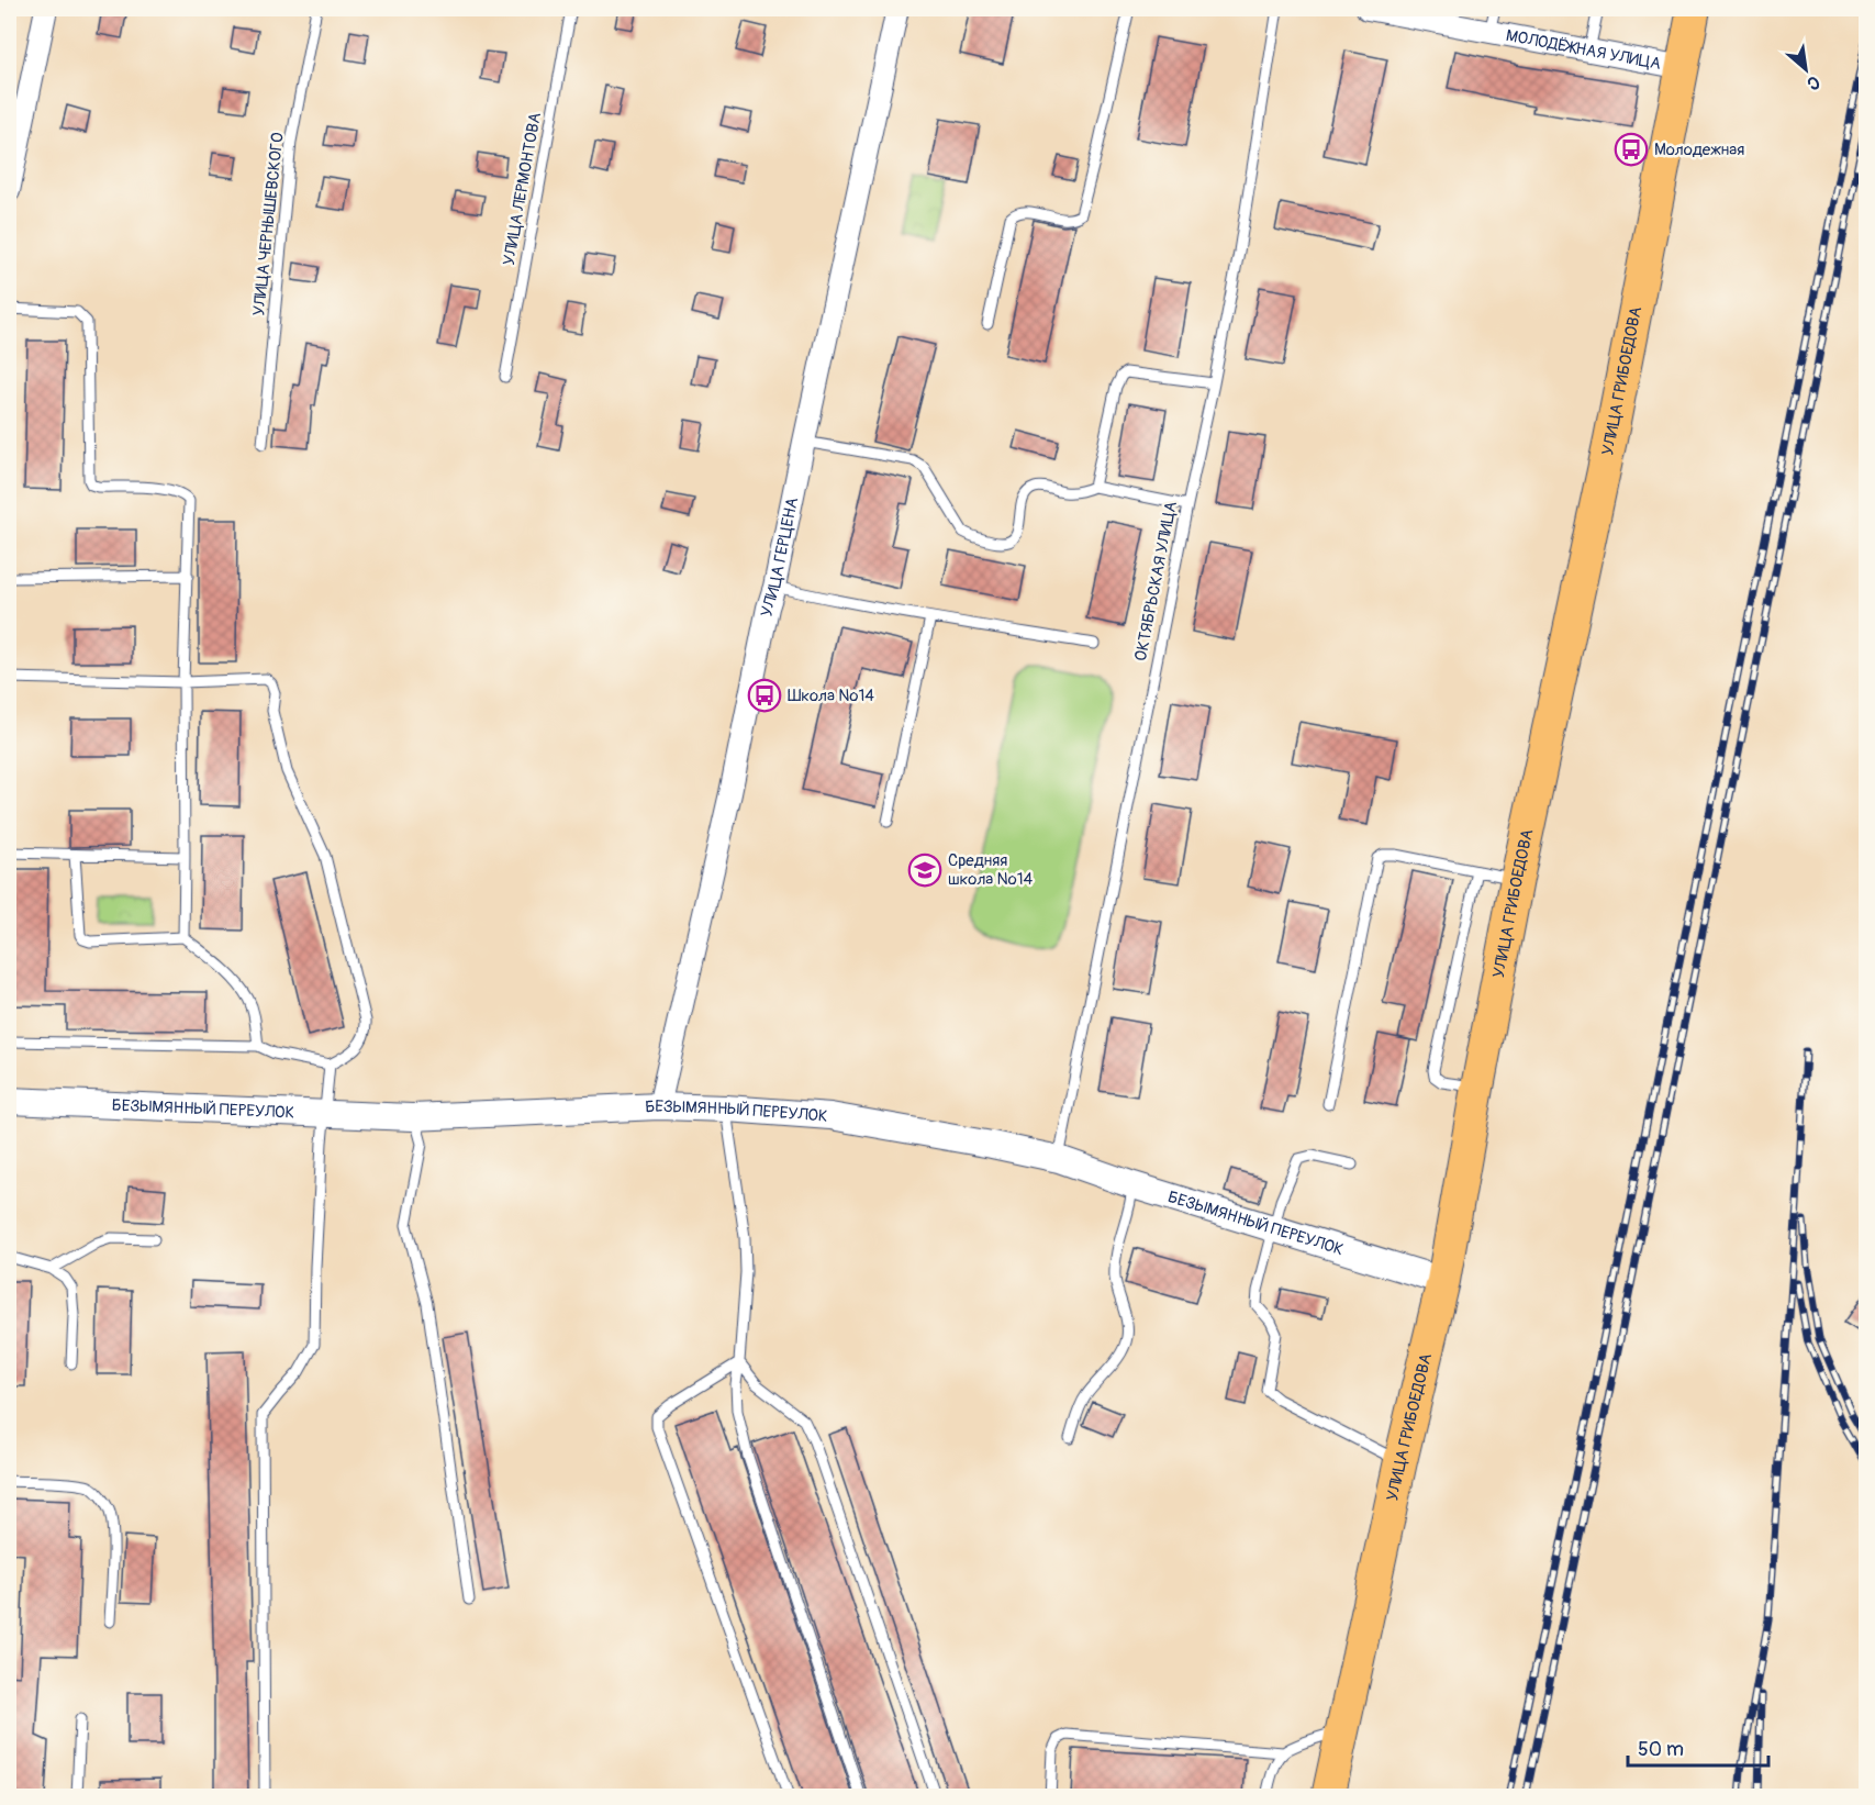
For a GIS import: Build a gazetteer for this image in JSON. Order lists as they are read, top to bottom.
{
  "streets": {
    "main road": ["УЛИЦА ГРИБОЕДОВА"],
    "street": ["МОЛОДЁЖНАЯ УЛИЦА", "УЛИЦА ГЕРЦЕНА", "БЕЗЫМЯННЫЙ ПЕРЕУЛОК"],
    "lane": ["УЛИЦА ЛЕРМОНТОВА", "УЛИЦА ЧЕРНЫШЕВСКОГО", "ОКТЯБРЬСКАЯ УЛИЦА"]
  },
  "crossings": [
    ["МОЛОДЁЖНАЯ УЛИЦА", "УЛИЦА ГРИБОЕДОВА"],
    ["УЛИЦА ГРИБОЕДОВА", "БЕЗЫМЯННЫЙ ПЕРЕУЛОК"],
    ["УЛИЦА ГЕРЦЕНА", "БЕЗЫМЯННЫЙ ПЕРЕУЛОК"],
    ["ОКТЯБРЬСКАЯ УЛИЦА", "БЕЗЫМЯННЫЙ ПЕРЕУЛОК"]
  ],
  "places": {
    "bus stop": ["Молодежная", "Школа №14"],
    "school or university": ["Средняя школа №14"]
  },
  "scale_bar": "50 m",
  "north": "bottom right"
}
